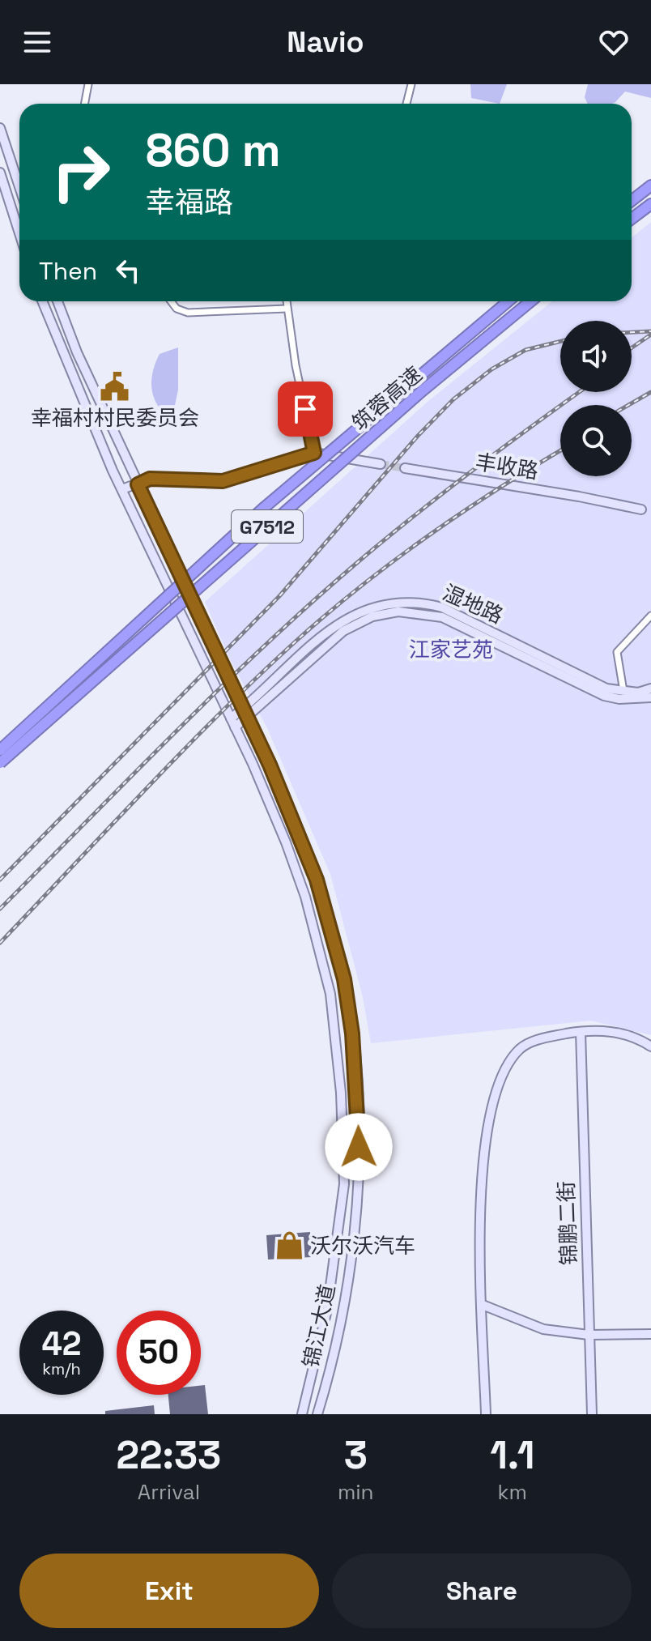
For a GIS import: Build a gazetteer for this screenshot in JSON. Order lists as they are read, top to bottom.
{
  "streets": {
    "highway": ["筑蓉高速", "G7512"],
    "main road": [
      "丰收路",
      "湿地路",
      "锦鹏二街",
      "锦江大道"
    ]
  },
  "crossings": [
    ["湿地路", "锦江大道"]
  ],
  "parks": ["江家艺苑"],
  "places": {
    "public building": ["幸福村村民委员会"],
    "shop": ["沃尔沃汽车"]
  },
  "page": {
    "header": "Navio",
    "turn": ["860 m", "幸福路"],
    "then": "Then",
    "speed": "42 km/h",
    "limit": "50",
    "eta": [
      "22:33",
      "Arrival",
      "3",
      "min",
      "1.1",
      "km"
    ],
    "buttons": ["Exit", "Share"]
  }
}
